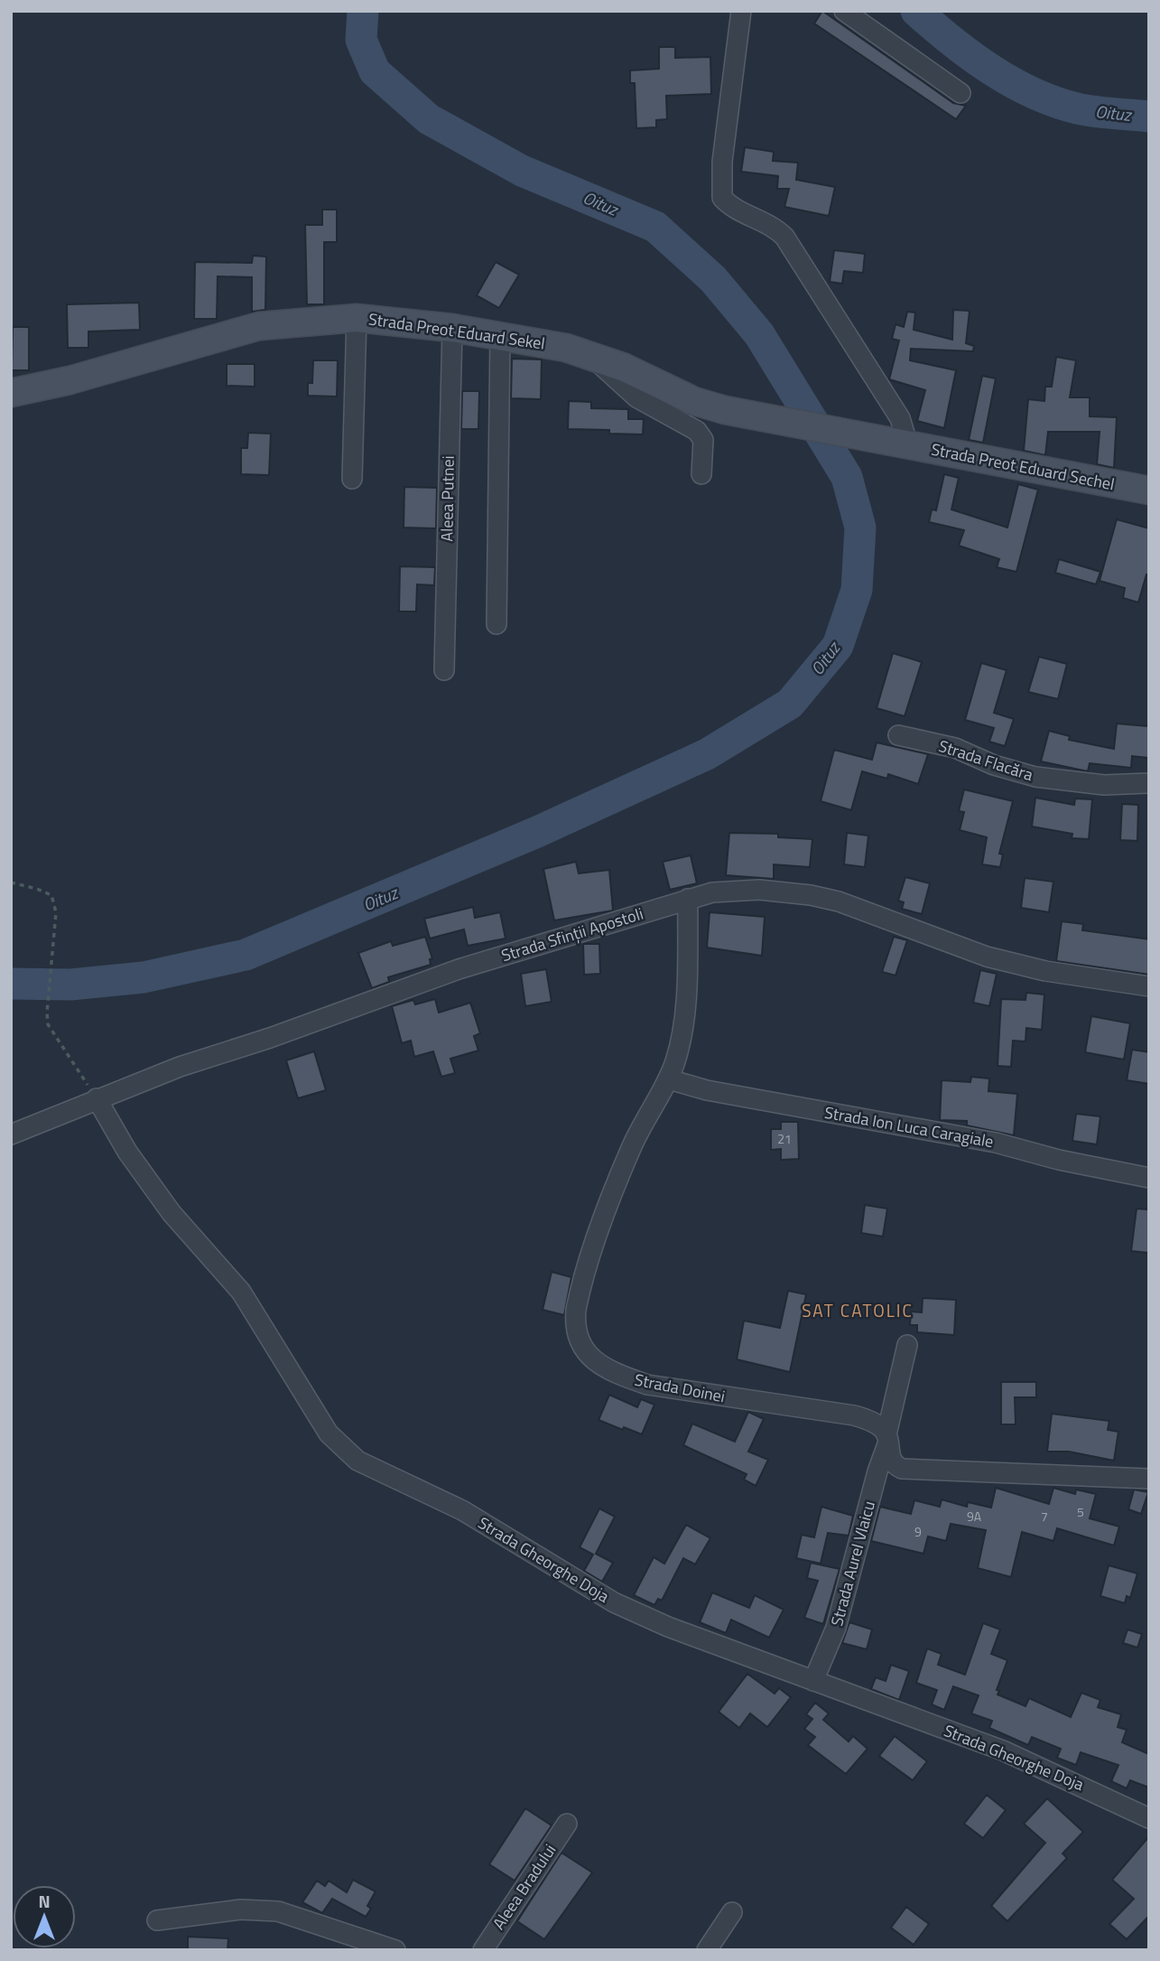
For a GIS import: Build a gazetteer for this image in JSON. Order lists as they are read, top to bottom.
{
  "streets": {
    "street": [
      "Strada Preot Eduard Sekel",
      "Strada Preot Eduard Sechel",
      "Aleea Putnei",
      "Strada Flacăra",
      "Strada Sfinții Apostoli",
      "Strada Ion Luca Caragiale",
      "Strada Doinei",
      "Strada Gheorghe Doja",
      "Strada Aurel Vlaicu",
      "Aleea Bradului"
    ]
  },
  "crossings": [
    ["Strada Preot Eduard Sekel", "Strada Preot Eduard Sechel"],
    ["Strada Preot Eduard Sekel", "Aleea Putnei"],
    ["Strada Sfinții Apostoli", "Strada Doinei"],
    ["Strada Sfinții Apostoli", "Strada Gheorghe Doja"],
    ["Strada Ion Luca Caragiale", "Strada Doinei"],
    ["Strada Doinei", "Strada Aurel Vlaicu"],
    ["Strada Gheorghe Doja", "Strada Aurel Vlaicu"]
  ],
  "districts": ["SAT CATOLIC"],
  "water": ["Oituz"],
  "house_numbers": [
    "21",
    "5",
    "9A",
    "7",
    "9"
  ],
  "north": "top"
}
